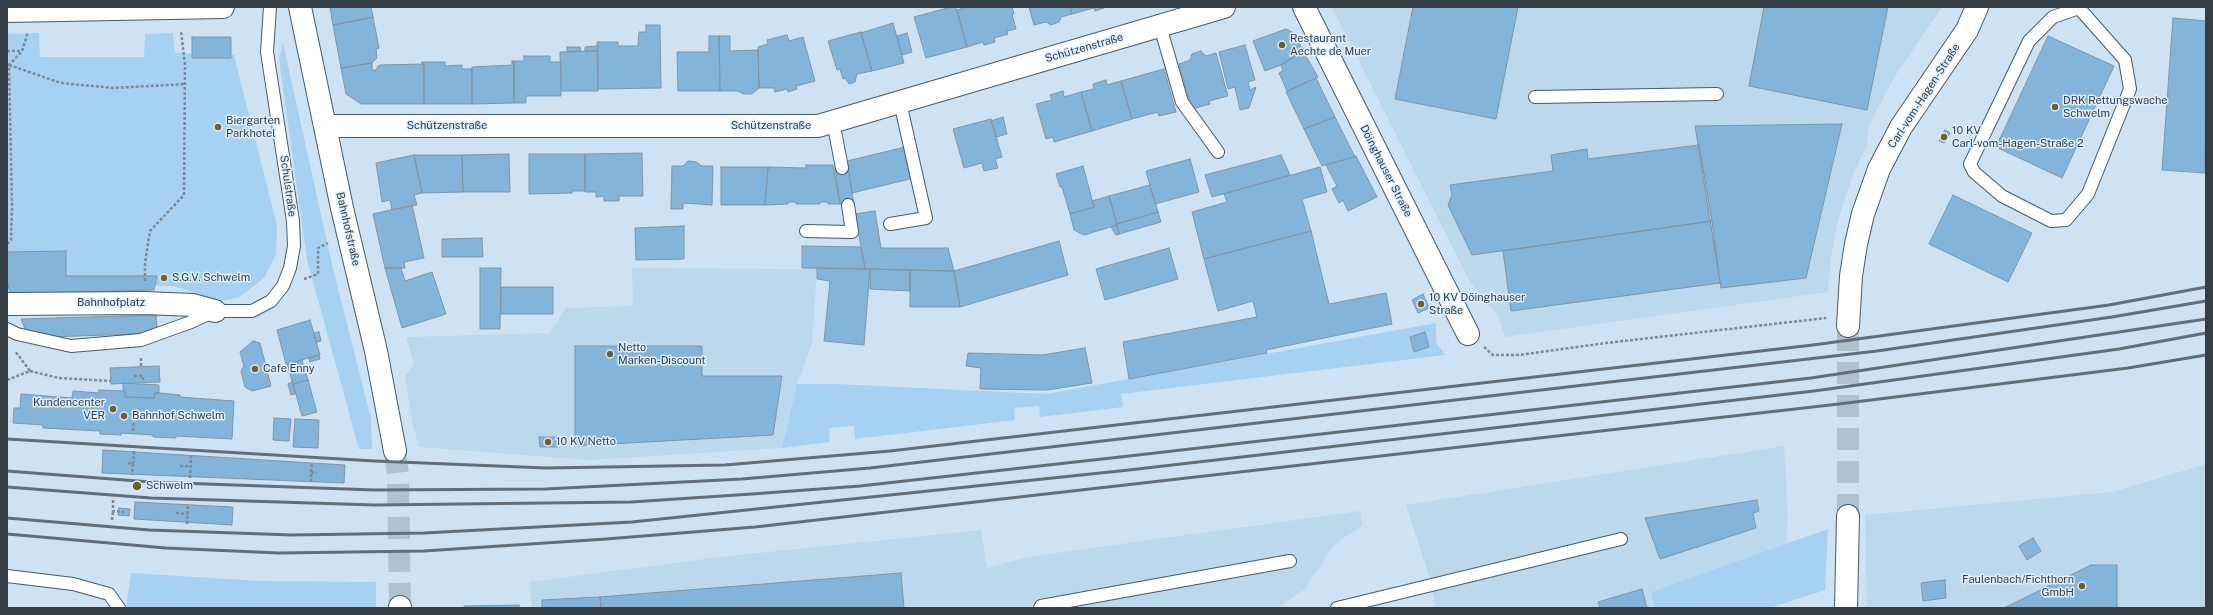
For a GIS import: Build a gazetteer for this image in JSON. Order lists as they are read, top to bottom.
{
  "streets": {
    "street": [
      "Schützenstraße",
      "Carl-vom-Hagen-Straße",
      "Döinghauser Straße",
      "Bahnhofstraße",
      "Bahnhofplatz"
    ],
    "lane": ["Schulstraße"]
  },
  "crossings": [
    ["Schützenstraße", "Bahnhofstraße"],
    ["Schulstraße", "Bahnhofplatz"]
  ],
  "places": [
    "Restaurant Aechte de Muer",
    "DRK Rettungswache Schwelm",
    "Biergarten Parkhotel",
    "10 KV Carl-vom-Hagen-Straße 2",
    "S.G.V. Schwelm",
    "10 KV Döinghauser Straße",
    "Netto Marken-Discount",
    "Cafe Enny",
    "Kundencenter VER",
    "Bahnhof Schwelm",
    "10 KV Netto",
    "Schwelm",
    "Faulenbach/Fichthorn GmbH"
  ]
}
